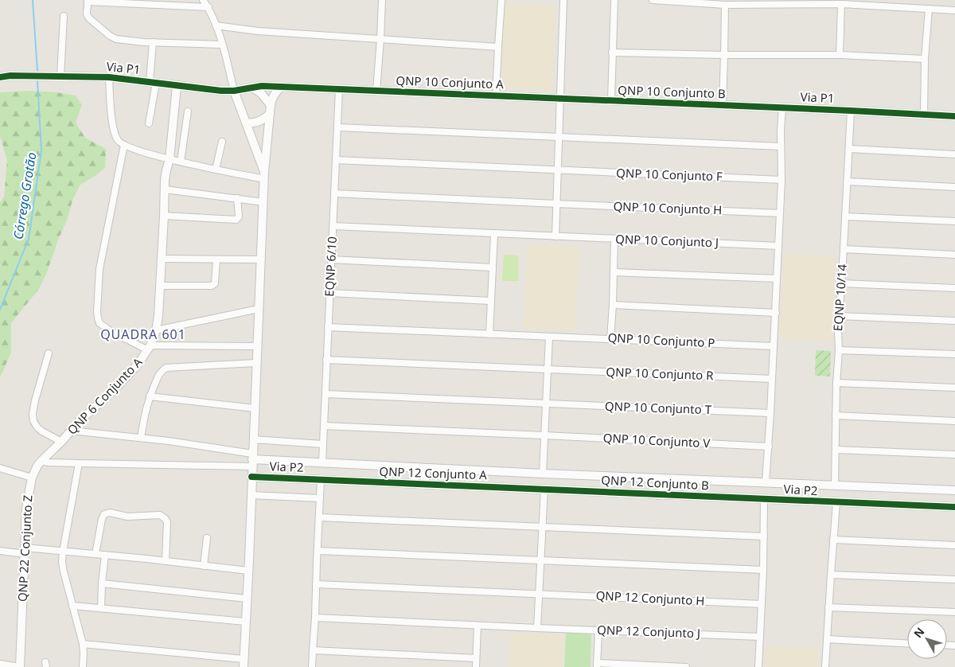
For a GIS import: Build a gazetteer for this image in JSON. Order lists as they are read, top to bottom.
{
  "streets": {
    "street": [
      "Via P1",
      "QNP 10 Conjunto A",
      "QNP 10 Conjunto B",
      "QNP 10 Conjunto F",
      "QNP 10 Conjunto H",
      "QNP 10 Conjunto J",
      "EQNP 6/10",
      "EQNP 10/14",
      "QNP 10 Conjunto P",
      "QNP 10 Conjunto R",
      "QNP 6 Conjunto A",
      "QNP 10 Conjunto T",
      "QNP 10 Conjunto V",
      "Via P2",
      "QNP 12 Conjunto A",
      "QNP 12 Conjunto B",
      "QNP 22 Conjunto Z",
      "QNP 12 Conjunto H",
      "QNP 12 Conjunto J"
    ]
  },
  "crossings": [
    ["Via P1", "QNP 10 Conjunto B"],
    ["Via P1", "EQNP 10/14"],
    ["Via P1", "QNP 6 Conjunto A"],
    ["QNP 10 Conjunto A", "QNP 10 Conjunto B"],
    ["QNP 10 Conjunto A", "EQNP 6/10"],
    ["QNP 10 Conjunto F", "EQNP 6/10"],
    ["QNP 10 Conjunto H", "EQNP 6/10"],
    ["QNP 10 Conjunto J", "EQNP 6/10"],
    ["EQNP 6/10", "QNP 10 Conjunto P"],
    ["EQNP 6/10", "QNP 10 Conjunto R"],
    ["EQNP 6/10", "QNP 10 Conjunto T"],
    ["EQNP 6/10", "QNP 10 Conjunto V"],
    ["EQNP 6/10", "Via P2"],
    ["EQNP 10/14", "Via P2"],
    ["QNP 6 Conjunto A", "QNP 22 Conjunto Z"],
    ["Via P2", "QNP 12 Conjunto A"],
    ["Via P2", "QNP 12 Conjunto B"],
    ["QNP 12 Conjunto A", "QNP 12 Conjunto B"]
  ],
  "districts": ["QUADRA 601"],
  "water": ["Córrego Grotão"],
  "north": "top left"
}
